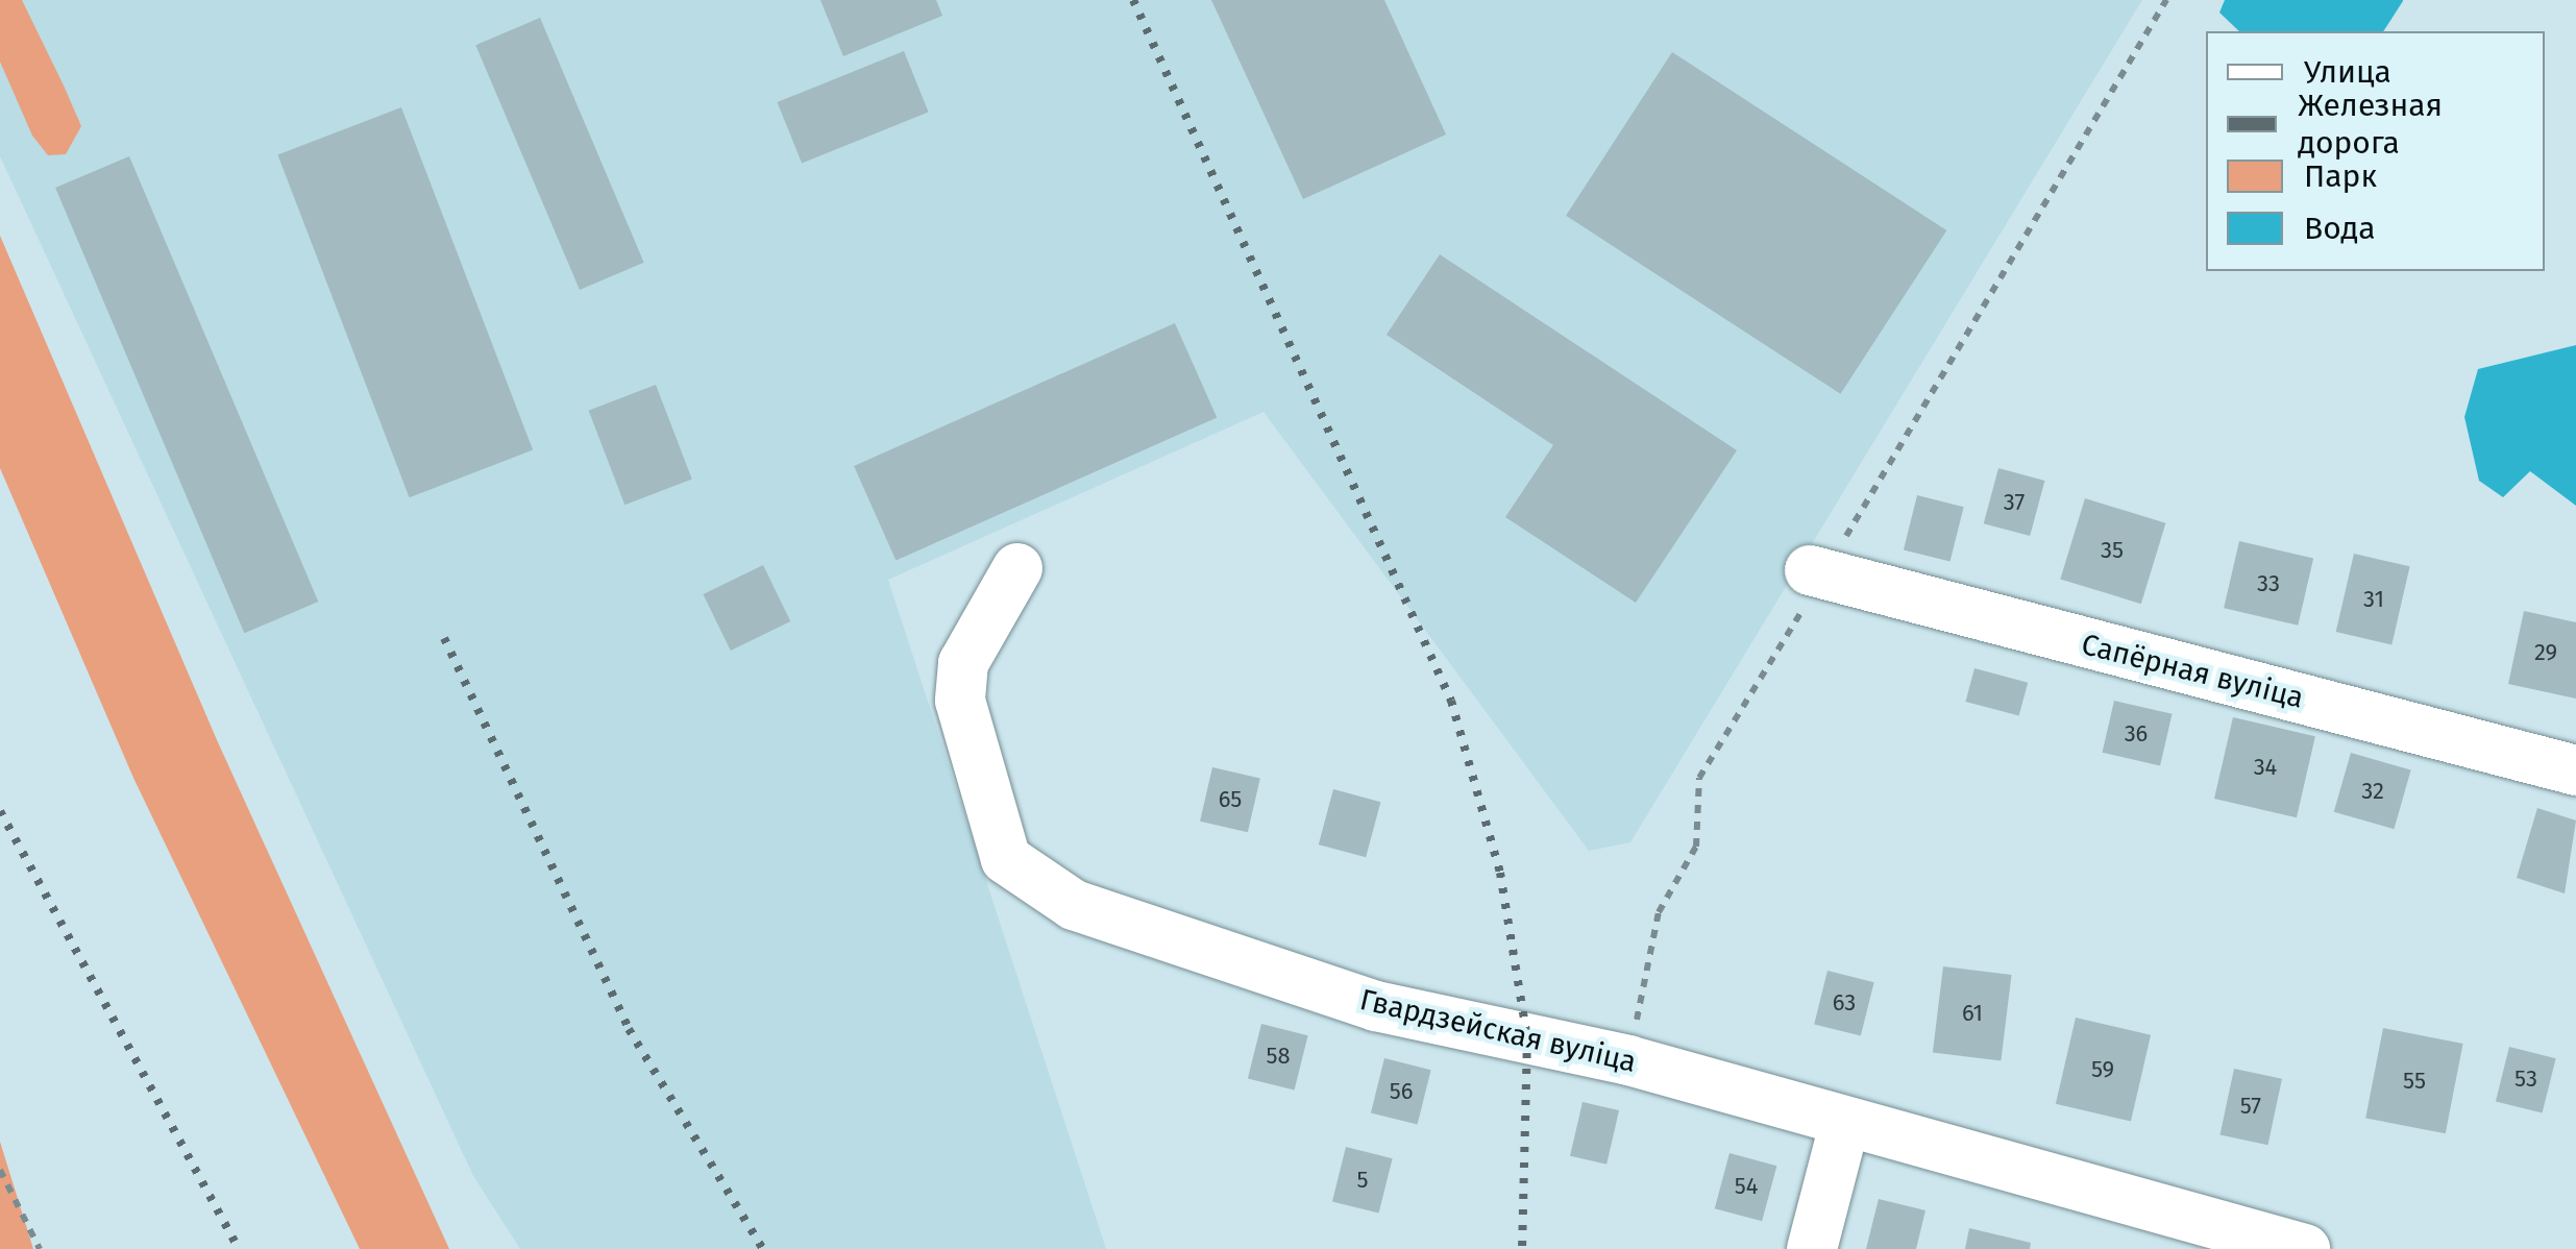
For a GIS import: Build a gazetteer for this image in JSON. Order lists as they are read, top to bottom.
{
  "streets": {
    "street": ["Сапёрная вуліца", "Гвардзейская вуліца"]
  },
  "house_numbers": [
    "37",
    "35",
    "33",
    "31",
    "29",
    "36",
    "34",
    "32",
    "65",
    "63",
    "61",
    "58",
    "59",
    "53",
    "55",
    "56",
    "57",
    "5",
    "54"
  ],
  "legend": [
    "Улица",
    "Железная дорога",
    "Парк",
    "Вода"
  ]
}
